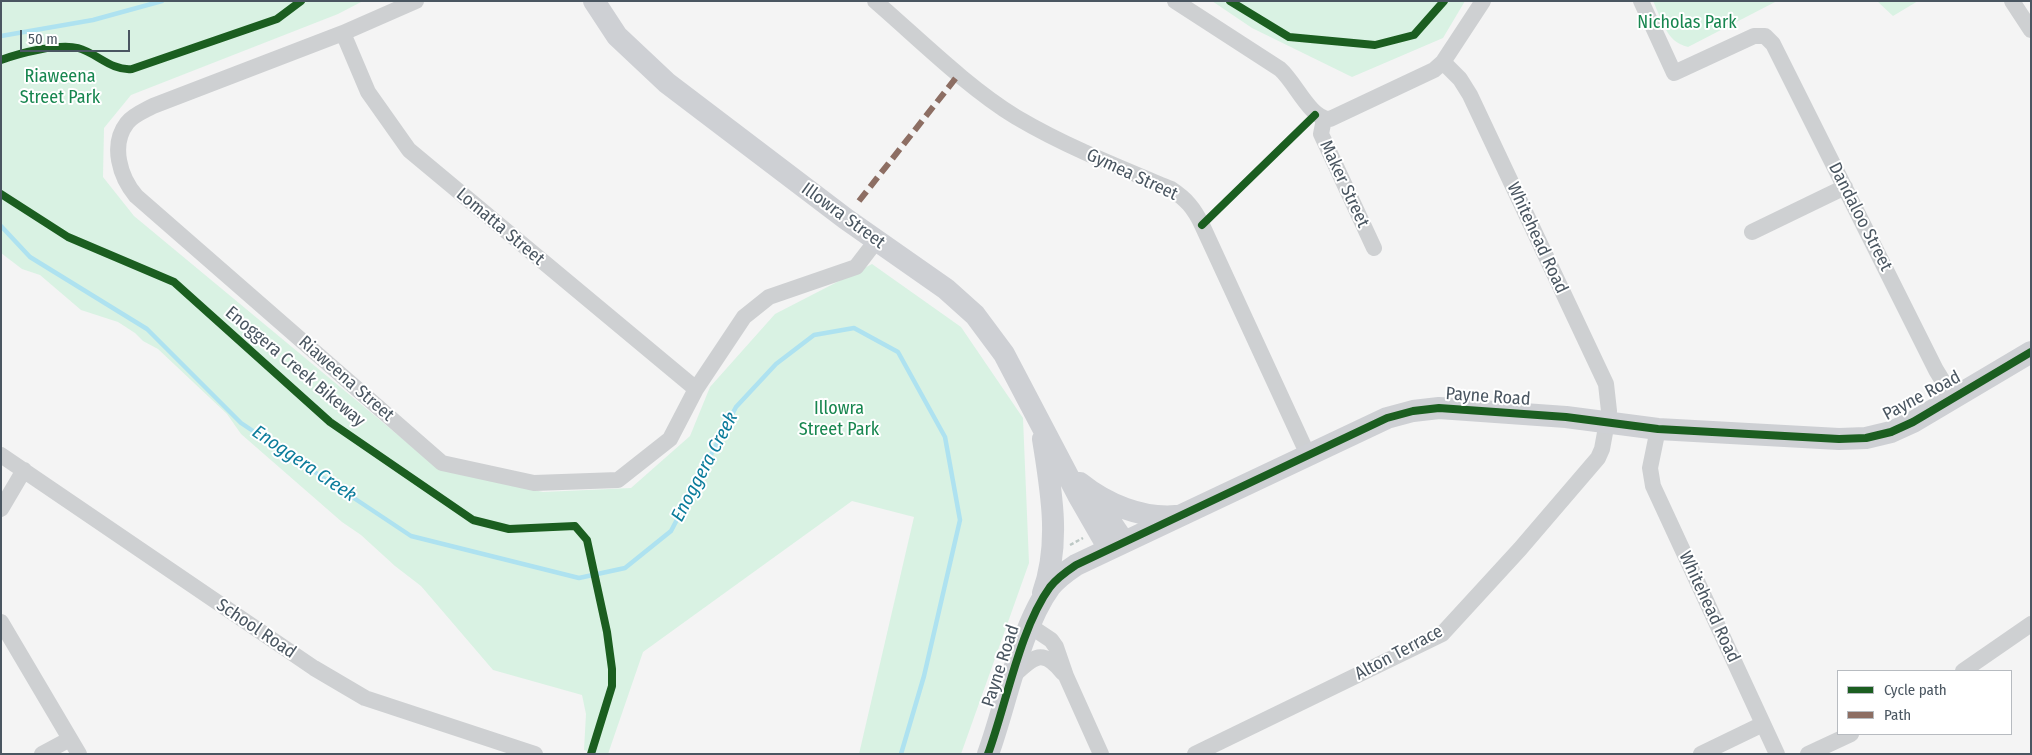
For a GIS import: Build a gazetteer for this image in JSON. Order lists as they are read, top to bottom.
{
  "streets": {
    "main road": ["Illowra Street", "Payne Road"],
    "street": [
      "Gymea Street",
      "Maker Street",
      "Dandaloo Street",
      "Lomatta Street",
      "Whitehead Road",
      "Riaweena Street",
      "School Road",
      "Alton Terrace"
    ],
    "cycle path": ["Enoggera Creek Bikeway"]
  },
  "crossings": [
    ["Gymea Street", "Payne Road"],
    ["Illowra Street", "Riaweena Street"],
    ["Illowra Street", "Payne Road"],
    ["Dandaloo Street", "Payne Road"],
    ["Lomatta Street", "Riaweena Street"],
    ["Whitehead Road", "Payne Road"],
    ["Whitehead Road", "Alton Terrace"],
    ["Payne Road", "Alton Terrace"]
  ],
  "water": ["Enoggera Creek"],
  "parks": ["Nicholas Park", "Riaweena Street Park", "Illowra Street Park"],
  "legend": ["Cycle path", "Path"],
  "scale_bar": "50 m"
}
